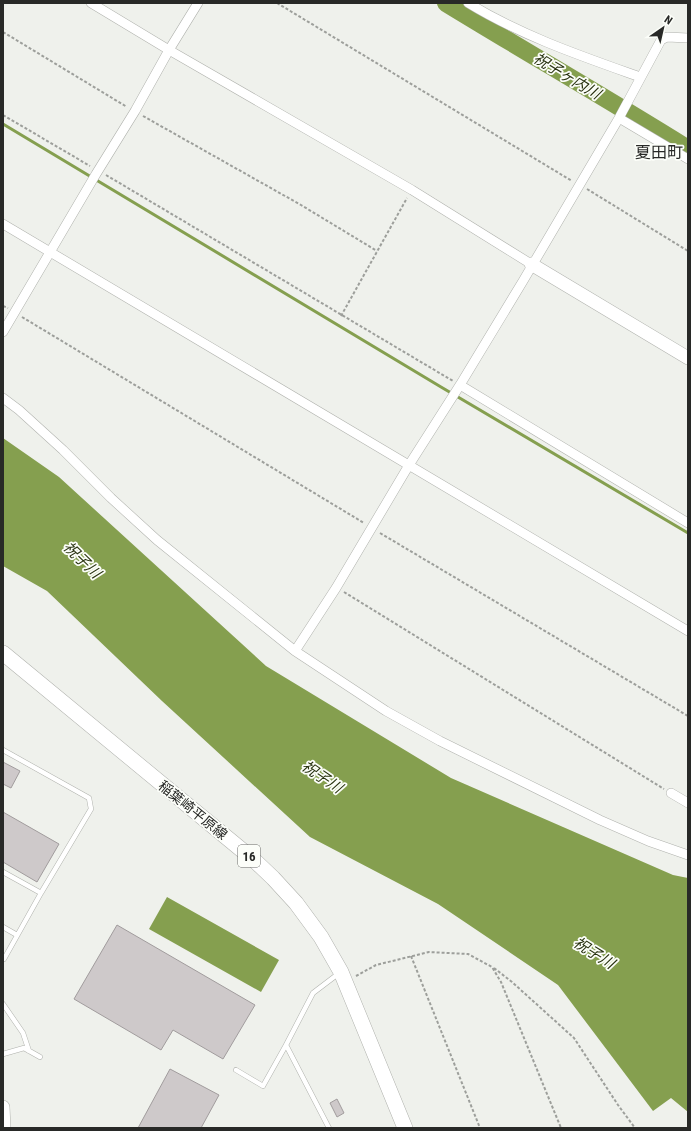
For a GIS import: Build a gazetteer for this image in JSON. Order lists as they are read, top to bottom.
{
  "streets": {
    "main road": ["稲葉崎平原線", "16"]
  },
  "districts": ["夏田町"],
  "water": ["祝子ヶ内川", "祝子川"],
  "north": "top right"
}
